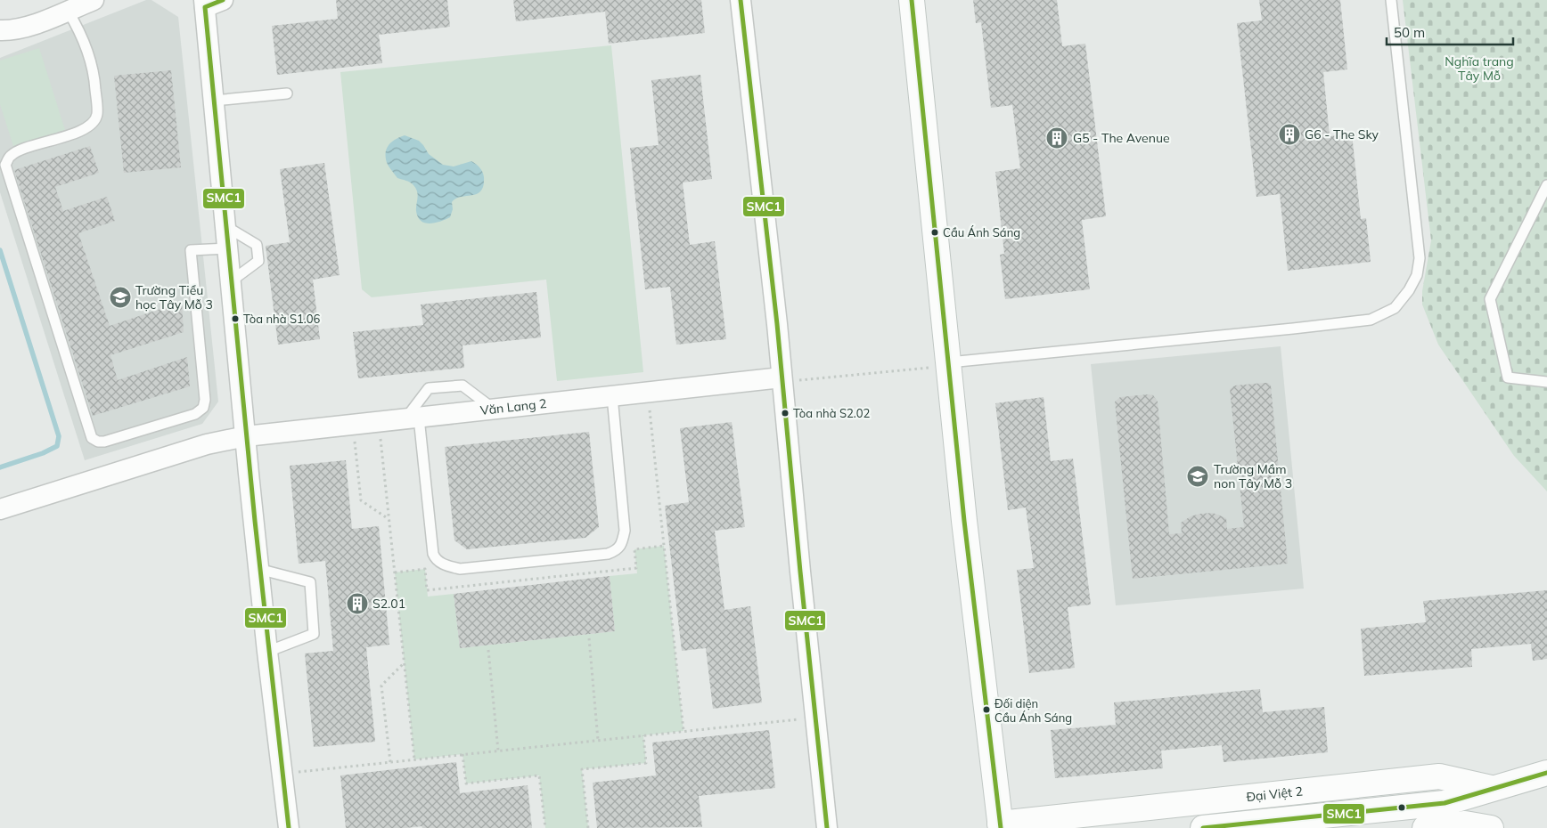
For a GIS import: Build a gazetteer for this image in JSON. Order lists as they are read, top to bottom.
{
  "streets": {
    "street": ["Văn Lang 2", "Đại Việt 2"]
  },
  "parks": ["Nghĩa trang Tây Mỗ"],
  "places": {
    "building": ["G6 - The Sky", "G5 - The Avenue", "S2.01"],
    "other": [
      "Cầu Ánh Sáng",
      "Tòa nhà S1.06",
      "Tòa nhà S2.02",
      "Đối diện Cầu Ánh Sáng"
    ],
    "school or university": ["Trường Tiểu học Tây Mỗ 3", "Trường Mầm non Tây Mỗ 3"]
  },
  "lines": ["transit line SMC1"],
  "scale_bar": "50 m"
}
